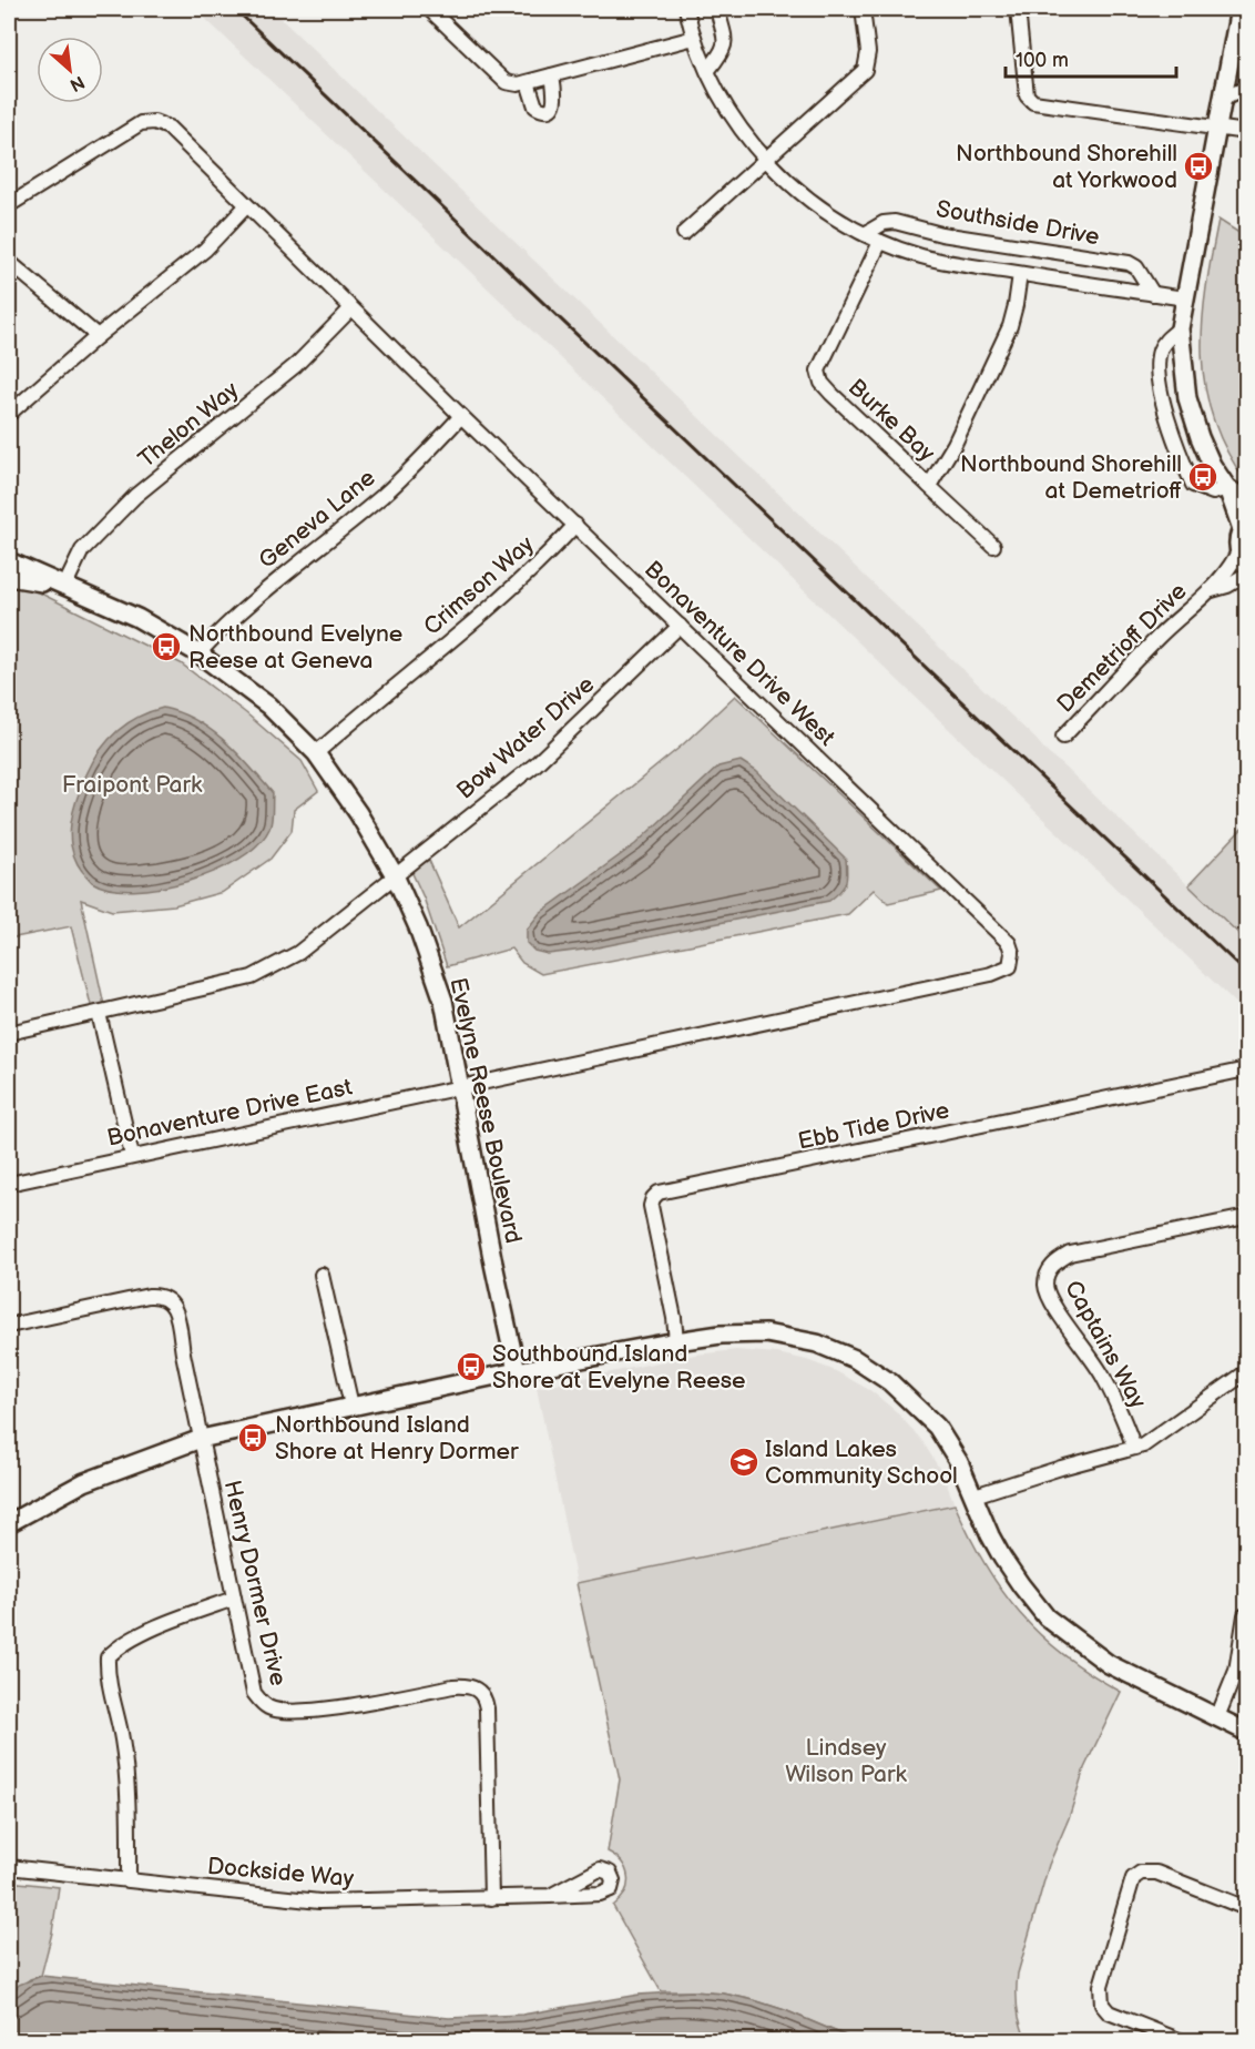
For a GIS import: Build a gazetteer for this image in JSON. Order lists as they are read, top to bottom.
{
  "streets": {
    "street": [
      "Southside Drive",
      "Burke Bay",
      "Thelon Way",
      "Geneva Lane",
      "Crimson Way",
      "Demetrioff Drive",
      "Bonaventure Drive West",
      "Bow Water Drive",
      "Evelyne Reese Boulevard",
      "Bonaventure Drive East",
      "Ebb Tide Drive",
      "Captains Way",
      "Henry Dormer Drive",
      "Dockside Way"
    ]
  },
  "crossings": [
    ["Southside Drive", "Burke Bay"],
    ["Thelon Way", "Bonaventure Drive West"],
    ["Thelon Way", "Evelyne Reese Boulevard"],
    ["Geneva Lane", "Bonaventure Drive West"],
    ["Geneva Lane", "Evelyne Reese Boulevard"],
    ["Crimson Way", "Bonaventure Drive West"],
    ["Crimson Way", "Evelyne Reese Boulevard"],
    ["Bonaventure Drive West", "Bow Water Drive"],
    ["Bonaventure Drive West", "Evelyne Reese Boulevard"],
    ["Bonaventure Drive West", "Bonaventure Drive East"],
    ["Bow Water Drive", "Evelyne Reese Boulevard"],
    ["Evelyne Reese Boulevard", "Bonaventure Drive East"],
    ["Henry Dormer Drive", "Dockside Way"]
  ],
  "parks": ["Fraipont Park", "Lindsey Wilson Park"],
  "places": {
    "bus stop": [
      "Northbound Shorehill at Yorkwood",
      "Northbound Shorehill at Demetrioff",
      "Northbound Evelyne Reese at Geneva",
      "Southbound Island Shore at Evelyne Reese",
      "Northbound Island Shore at Henry Dormer"
    ],
    "school or university": ["Island Lakes Community School"]
  },
  "scale_bar": "100 m",
  "north": "bottom right"
}
